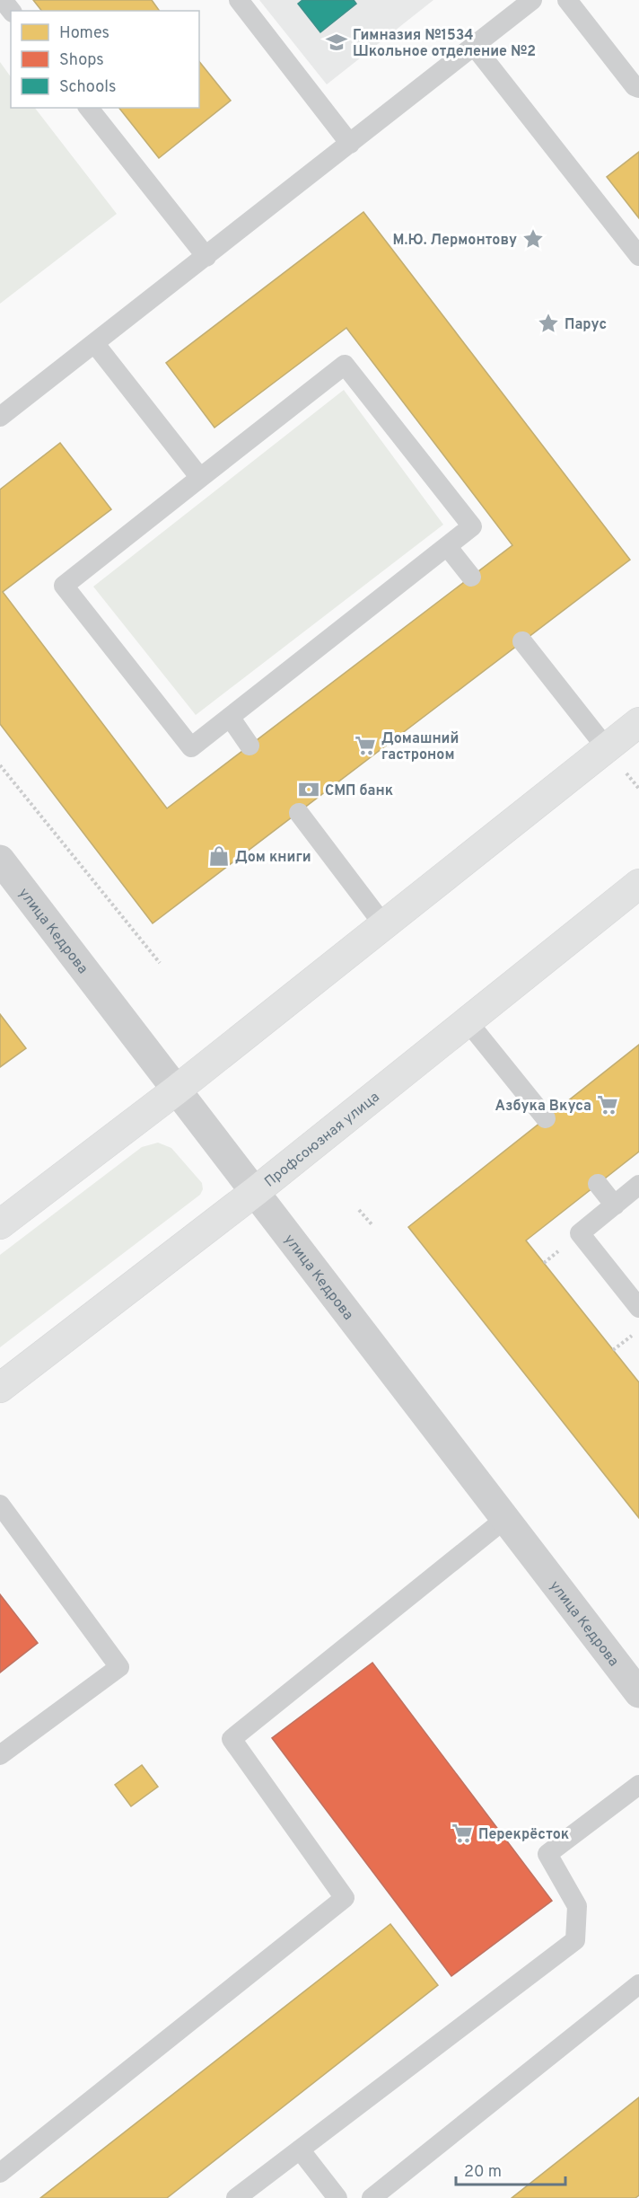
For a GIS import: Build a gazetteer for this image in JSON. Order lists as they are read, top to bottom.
{
  "streets": {
    "main road": ["Профсоюзная улица"],
    "street": ["улица Кедрова"]
  },
  "crossings": [
    ["улица Кедрова", "Профсоюзная улица"]
  ],
  "places": {
    "school or university": ["Гимназия №1534 Школьное отделение №2"],
    "place": ["М.Ю. Лермонтову", "Парус"],
    "supermarket": ["Домашний гастроном", "Азбука Вкуса", "Перекрёсток"],
    "bank": ["СМП банк"],
    "shop": ["Дом книги"]
  },
  "legend": ["Homes", "Shops", "Schools"],
  "scale_bar": "20 m"
}
